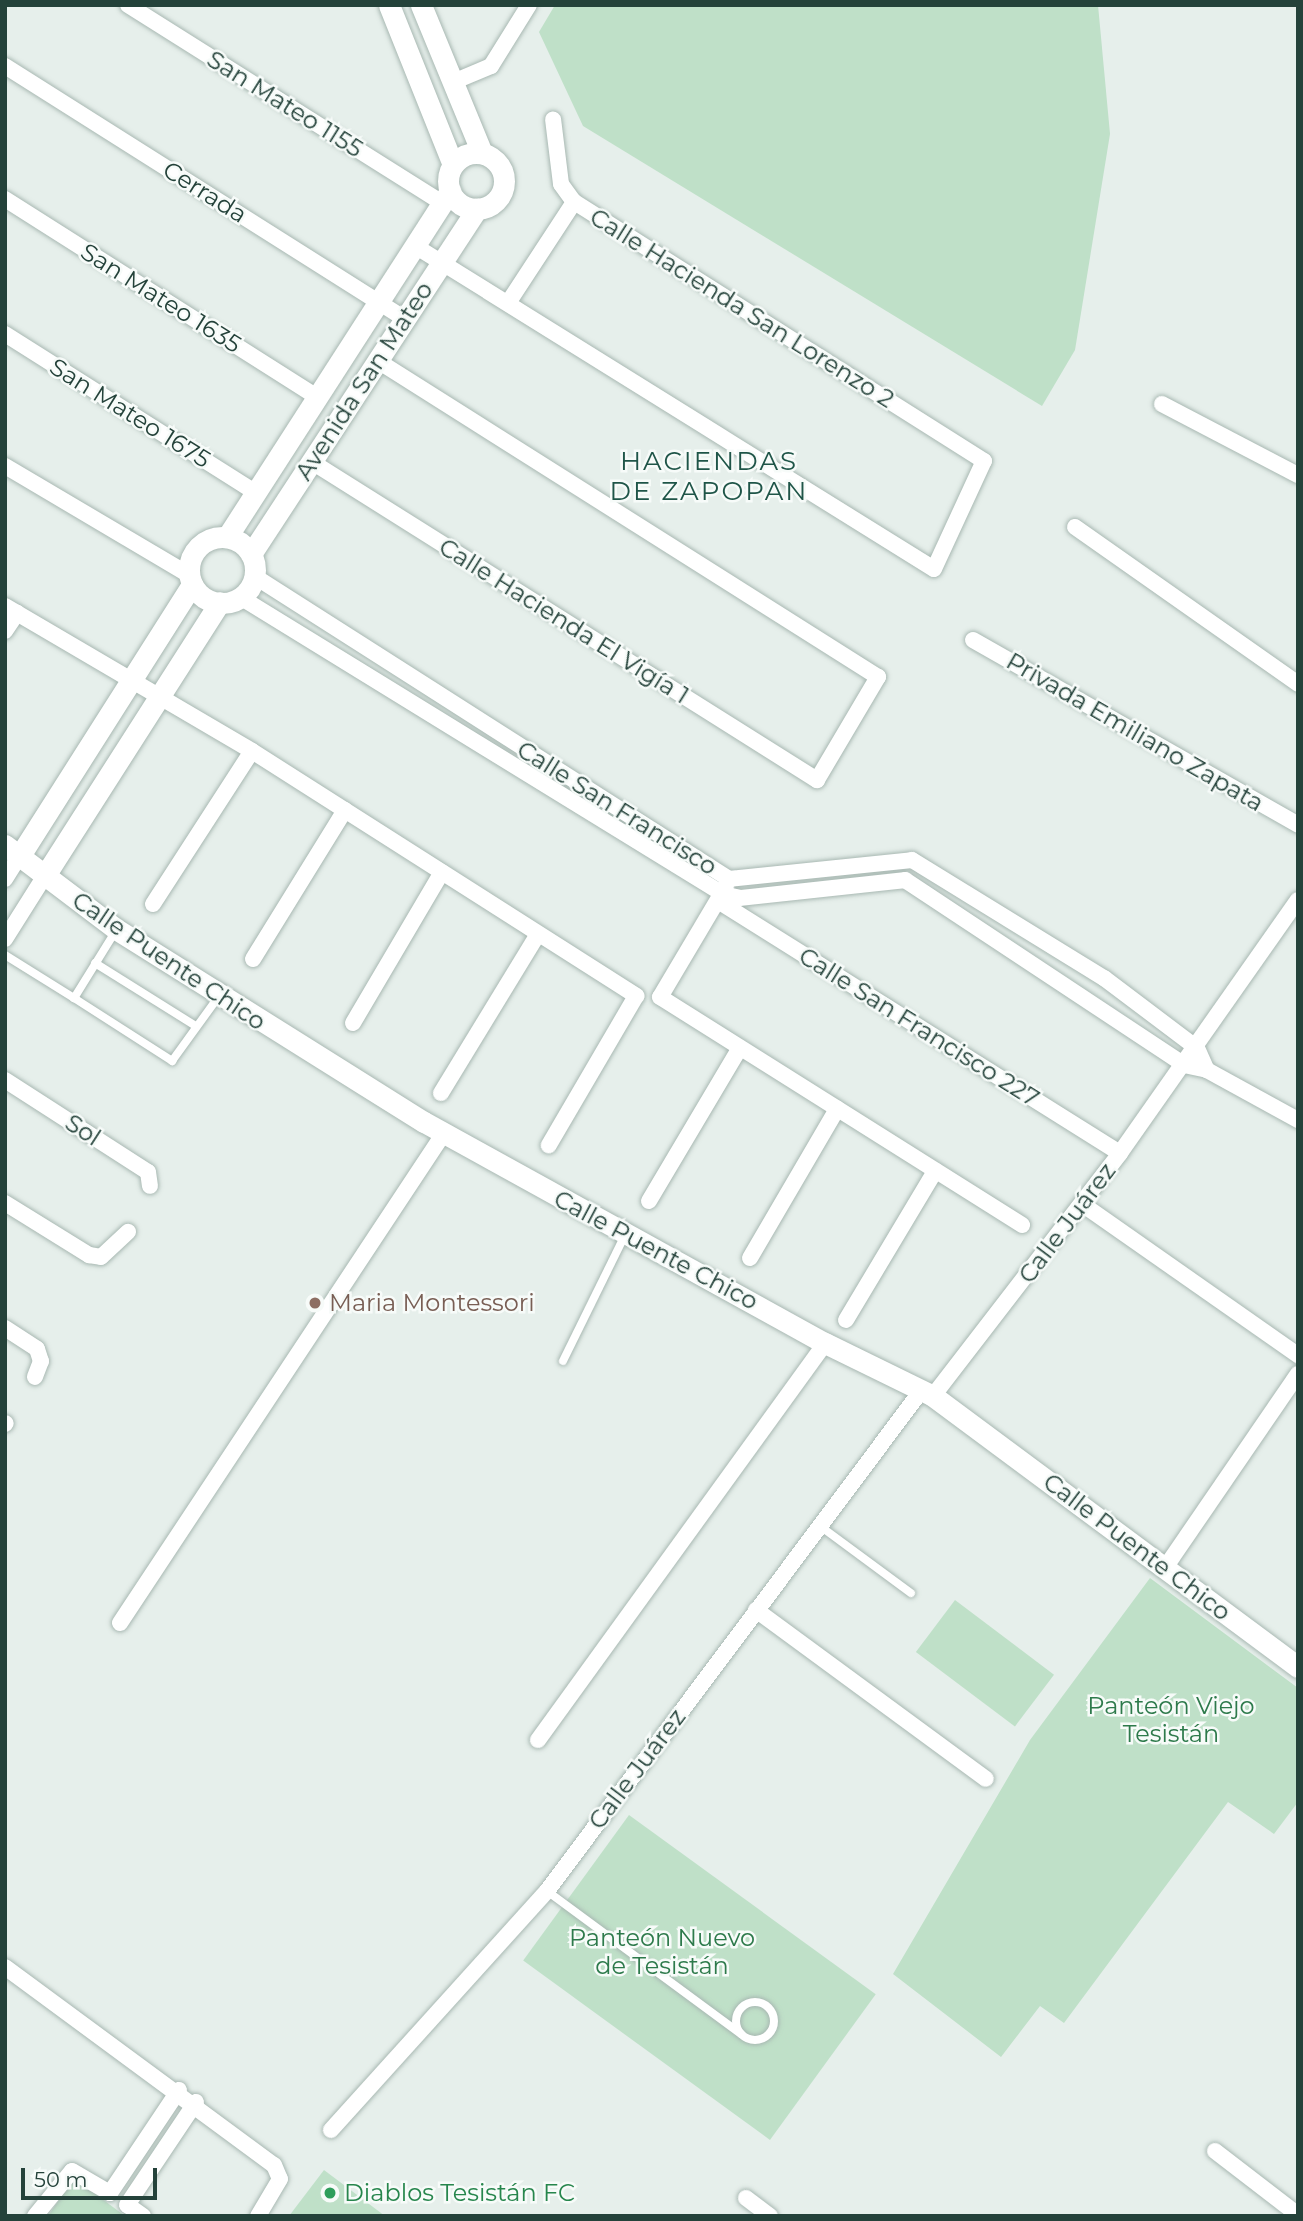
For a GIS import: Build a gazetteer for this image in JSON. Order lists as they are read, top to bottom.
{
  "streets": {
    "street": [
      "San Mateo 1155",
      "Cerrada",
      "San Mateo 1635",
      "Calle Hacienda San Lorenzo 2",
      "Avenida San Mateo",
      "San Mateo 1675",
      "Calle Hacienda El Vigía 1",
      "Privada Emiliano Zapata",
      "Calle San Francisco",
      "Calle Puente Chico",
      "Calle San Francisco 227",
      "Sol",
      "Calle Juárez"
    ]
  },
  "crossings": [
    ["San Mateo 1155", "Avenida San Mateo"],
    ["Cerrada", "Avenida San Mateo"],
    ["San Mateo 1635", "Avenida San Mateo"],
    ["Avenida San Mateo", "San Mateo 1675"],
    ["Avenida San Mateo", "Calle Hacienda El Vigía 1"],
    ["Avenida San Mateo", "Calle San Francisco"],
    ["Calle San Francisco", "Calle San Francisco 227"],
    ["Calle Puente Chico", "Calle Juárez"],
    ["Calle San Francisco 227", "Calle Juárez"]
  ],
  "districts": ["HACIENDAS DE ZAPOPAN"],
  "parks": ["Panteón Viejo Tesistán", "Panteón Nuevo de Tesistán"],
  "places": ["Maria Montessori", "Diablos Tesistán FC"],
  "scale_bar": "50 m"
}
